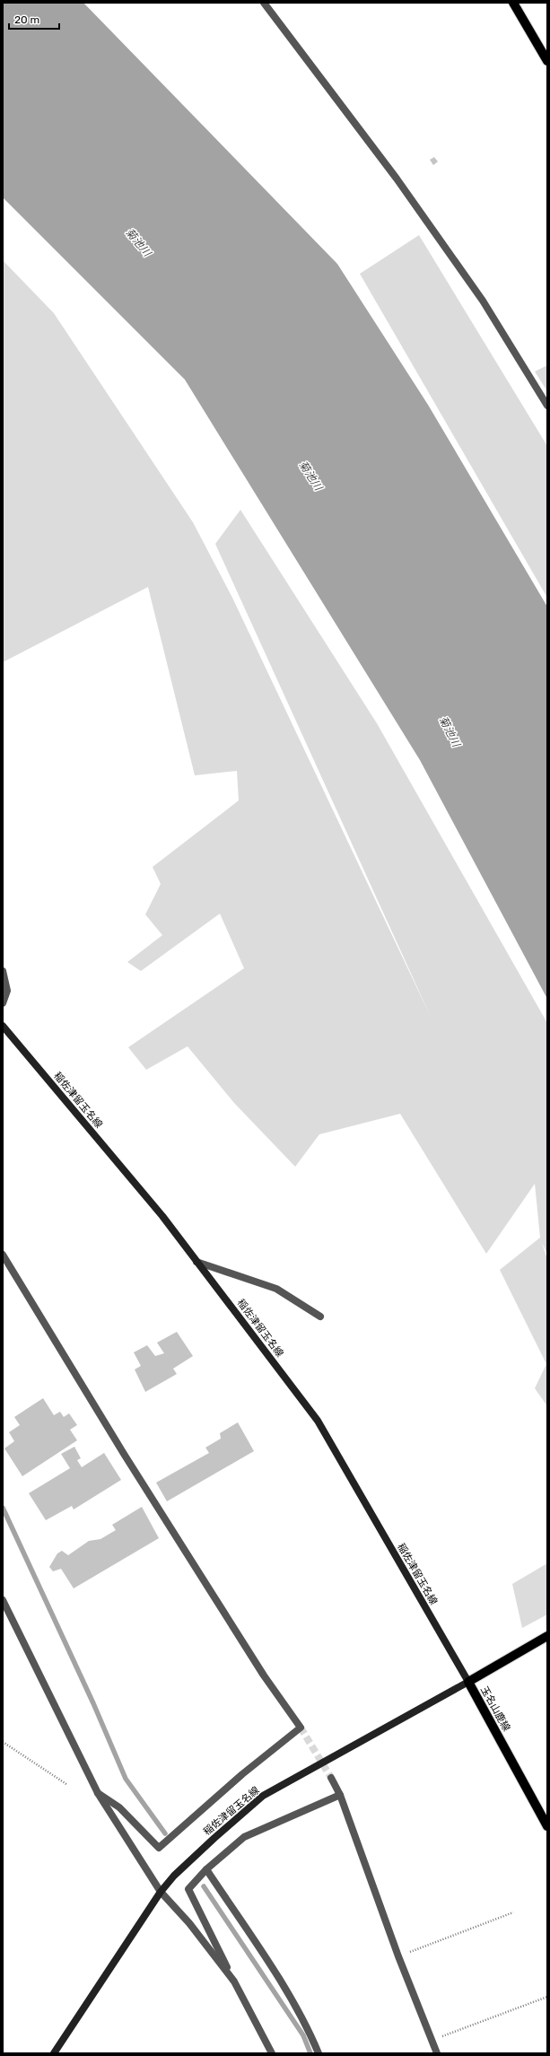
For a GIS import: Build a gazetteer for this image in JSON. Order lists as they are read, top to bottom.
{
  "streets": {
    "main road": ["稲佐津留玉名線", "玉名山鹿線"]
  },
  "crossings": [
    ["稲佐津留玉名線", "玉名山鹿線"]
  ],
  "water": ["菊池川"],
  "scale_bar": "20 m"
}
